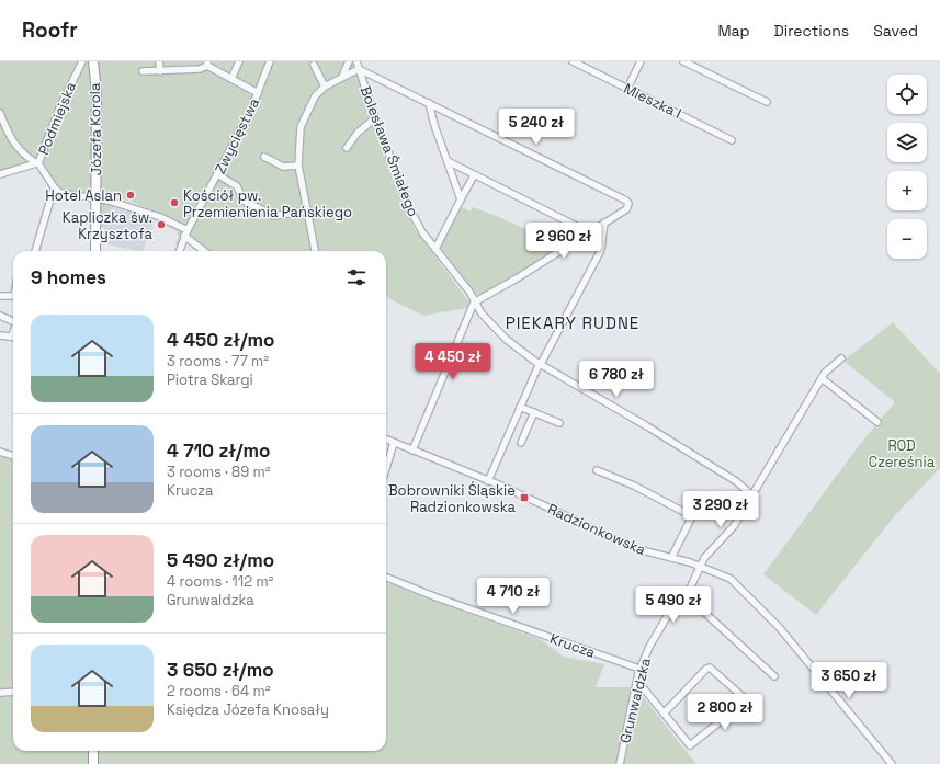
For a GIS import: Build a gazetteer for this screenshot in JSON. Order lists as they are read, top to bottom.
{
  "streets": {
    "highway": ["Józefa Korola"],
    "street": [
      "Mieszka I",
      "Podmiejska",
      "Zwycięstwa",
      "Bolesława Śmiałego",
      "Radzionkowska",
      "Krucza",
      "Grunwaldzka"
    ]
  },
  "crossings": [
    ["Bolesława Śmiałego", "Grunwaldzka"],
    ["Radzionkowska", "Grunwaldzka"],
    ["Krucza", "Grunwaldzka"]
  ],
  "districts": ["PIEKARY RUDNE"],
  "parks": ["ROD Czereśnia"],
  "places": {
    "other": ["Hotel Aslan", "Kościół pw. Przemienienia Pańskiego", "Kapliczka św. Krzysztofa"],
    "transit": ["Bobrowniki Śląskie Radzionkowska"]
  },
  "page": {
    "header": "Roofr",
    "nav": ["Map", "Directions", "Saved"],
    "map_buttons": ["+", "−"],
    "price": [
      "5 240 zł",
      "2 960 zł",
      "4 450 zł",
      "6 780 zł",
      "3 290 zł",
      "4 710 zł",
      "5 490 zł",
      "3 650 zł",
      "2 800 zł"
    ],
    "heading": "9 homes",
    "list": [
      {
        "name": "4 450 zł/mo",
        "note": "3 rooms · 77 m² · Piotra Skargi"
      },
      {
        "name": "4 710 zł/mo",
        "note": "3 rooms · 89 m² · Krucza"
      },
      {
        "name": "5 490 zł/mo",
        "note": "4 rooms · 112 m² · Grunwaldzka"
      },
      {
        "name": "3 650 zł/mo",
        "note": "2 rooms · 64 m² · Księdza Józefa Knosały"
      }
    ]
  }
}
